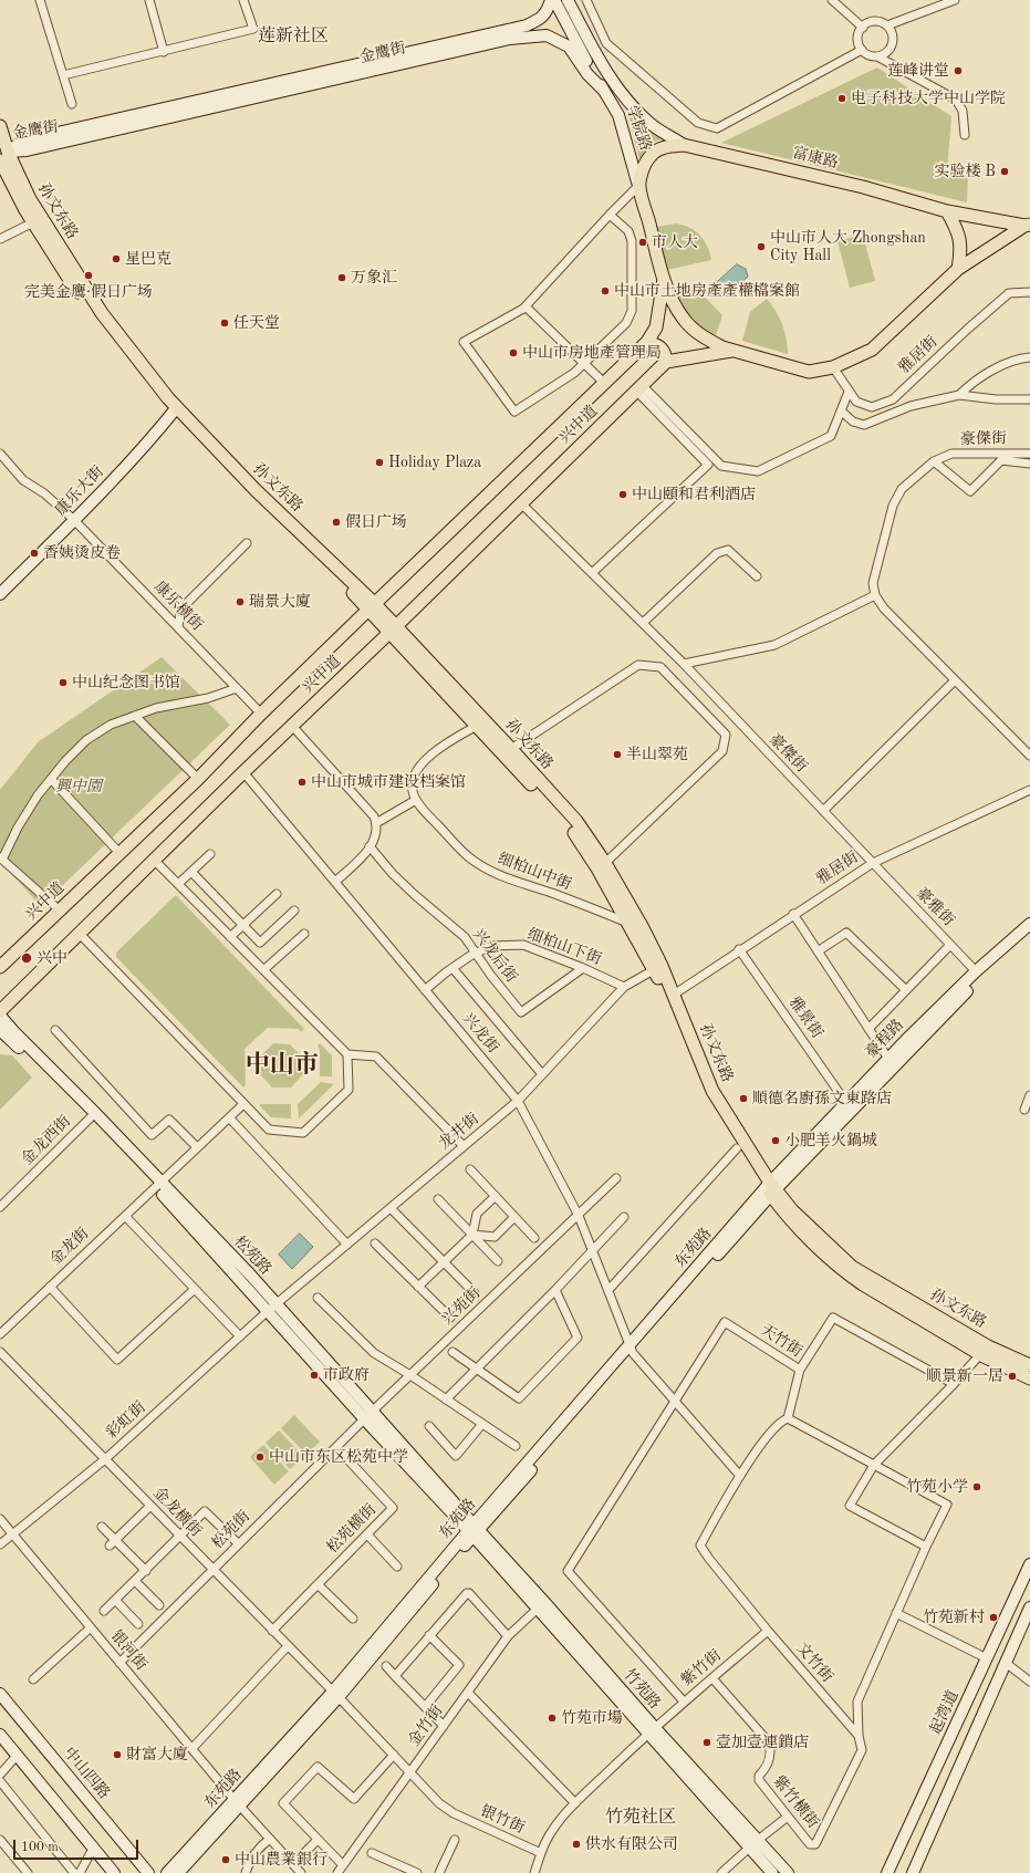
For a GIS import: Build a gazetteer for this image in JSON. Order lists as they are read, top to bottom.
{
  "streets": {
    "main road": [
      "学院路",
      "富康路",
      "孙文东路",
      "兴中道"
    ],
    "street": [
      "金鹰街",
      "雅居街",
      "豪傑街",
      "康乐大街",
      "康乐横街",
      "细柏山中街",
      "豪雅街",
      "细柏山下街",
      "兴龙后街",
      "雅景街",
      "兴龙街",
      "豪程路",
      "龙井街",
      "金龙西街",
      "金龙街",
      "东苑路",
      "松苑路",
      "兴苑街",
      "天竹街",
      "彩虹街",
      "金龙横街",
      "松苑横街",
      "松苑街",
      "银河街",
      "文竹街",
      "紫竹街",
      "竹苑路",
      "起湾道",
      "金竹街",
      "中山四路",
      "紫竹横街",
      "银竹街"
    ]
  },
  "crossings": [
    ["金鹰街", "学院路"],
    ["金鹰街", "孙文东路"],
    ["学院路", "富康路"],
    ["孙文东路", "雅居街"],
    ["孙文东路", "兴中道"],
    ["孙文东路", "康乐大街"],
    ["孙文东路", "细柏山中街"],
    ["孙文东路", "豪程路"],
    ["孙文东路", "龙井街"],
    ["孙文东路", "东苑路"],
    ["雅居街", "豪傑街"],
    ["雅居街", "豪雅街"],
    ["雅居街", "雅景街"],
    ["兴中道", "豪傑街"],
    ["兴中道", "康乐横街"],
    ["兴中道", "兴龙街"],
    ["豪傑街", "豪雅街"],
    ["康乐大街", "康乐横街"],
    ["豪雅街", "豪程路"],
    ["细柏山下街", "兴龙后街"],
    ["细柏山下街", "兴龙街"],
    ["细柏山下街", "龙井街"],
    ["雅景街", "豪程路"],
    ["兴龙街", "龙井街"],
    ["兴龙街", "东苑路"],
    ["兴龙街", "兴苑街"],
    ["豪程路", "东苑路"],
    ["龙井街", "松苑路"],
    ["龙井街", "彩虹街"],
    ["金龙西街", "松苑路"],
    ["金龙街", "松苑路"],
    ["东苑路", "松苑路"],
    ["东苑路", "金龙横街"],
    ["东苑路", "银河街"],
    ["东苑路", "竹苑路"],
    ["东苑路", "银竹街"],
    ["松苑路", "兴苑街"],
    ["松苑路", "彩虹街"],
    ["松苑路", "松苑街"],
    ["松苑路", "竹苑路"],
    ["兴苑街", "松苑街"],
    ["天竹街", "紫竹街"],
    ["彩虹街", "金龙横街"],
    ["彩虹街", "银河街"],
    ["金龙横街", "松苑横街"],
    ["金龙横街", "松苑街"],
    ["金龙横街", "银竹街"],
    ["松苑横街", "松苑街"],
    ["松苑街", "银河街"],
    ["文竹街", "紫竹街"],
    ["文竹街", "紫竹横街"],
    ["紫竹街", "竹苑路"],
    ["紫竹街", "紫竹横街"],
    ["竹苑路", "金竹街"],
    ["金竹街", "银竹街"]
  ],
  "districts": ["莲新社区", "中山市", "竹苑社区"],
  "parks": ["興中園"],
  "places": [
    "莲峰讲堂",
    "电子科技大学中山学院",
    "实验楼 B",
    "市人大",
    "中山市人大 Zhongshan City Hall",
    "星巴克",
    "完美金鹰·假日广场",
    "万象汇",
    "中山市土地房產產權檔案館",
    "任天堂",
    "中山市房地產管理局",
    "Holiday Plaza",
    "中山頤和君利酒店",
    "假日广场",
    "香姨烫皮卷",
    "瑞景大廈",
    "中山纪念图书馆",
    "半山翠苑",
    "中山市城市建设档案馆",
    "兴中",
    "順德名廚孫文東路店",
    "小肥羊火鍋城",
    "市政府",
    "顺景新一居",
    "中山市东区松苑中学",
    "竹苑小学",
    "竹苑新村",
    "竹苑市場",
    "壹加壹連鎖店",
    "財富大廈",
    "供水有限公司",
    "中山農業銀行"
  ],
  "scale_bar": "100 m"
}
